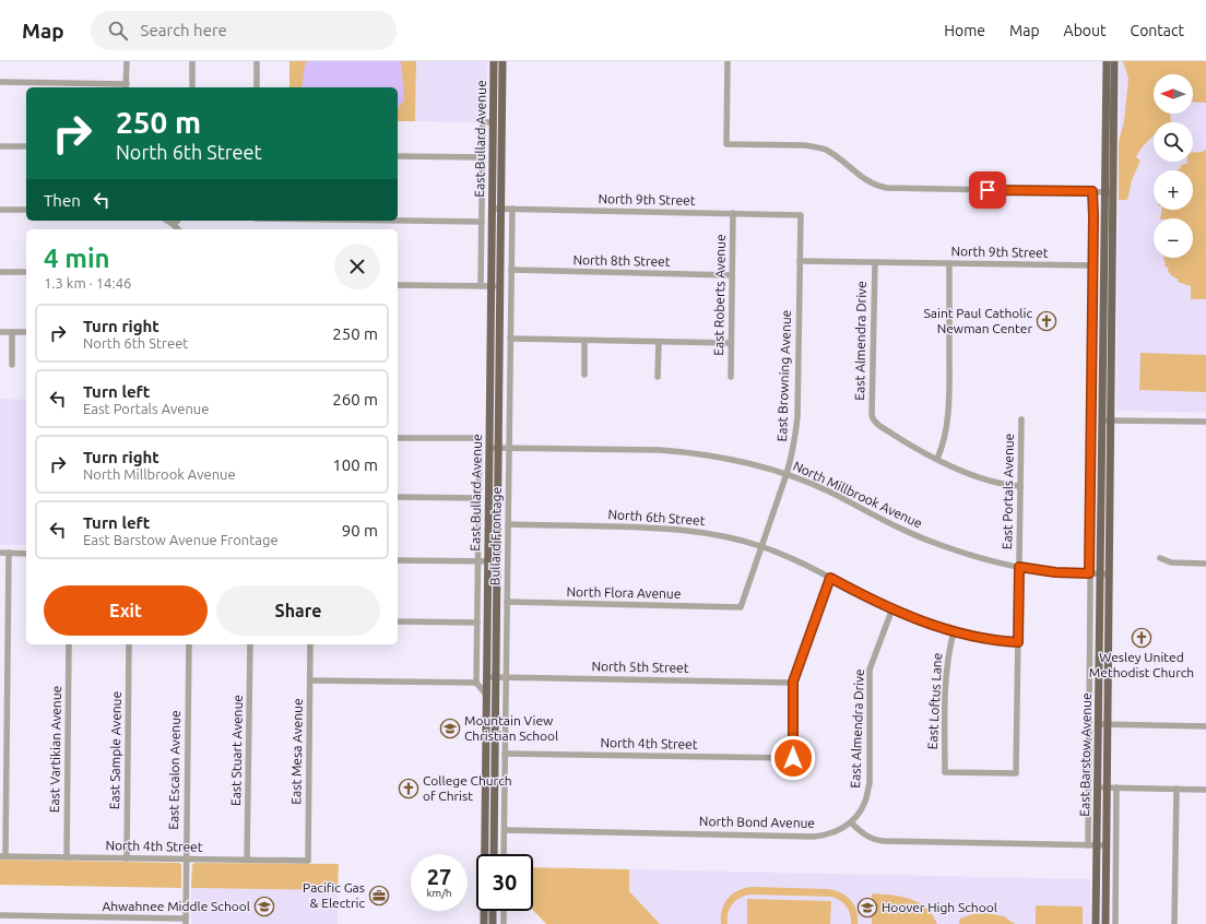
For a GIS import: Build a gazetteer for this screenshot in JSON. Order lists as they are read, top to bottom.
{
  "streets": {
    "main road": ["East Bullard Avenue", "East Barstow Avenue"],
    "street": [
      "North 9th Street",
      "North 8th Street",
      "East Roberts Avenue",
      "East Almendra Drive",
      "East Browning Avenue",
      "East Portals Avenue",
      "North Millbrook Avenue",
      "North 6th Street",
      "Bullard Frontage",
      "North Flora Avenue",
      "North 5th Street",
      "East Loftus Lane",
      "North 4th Street",
      "East Vartikian Avenue",
      "East Sample Avenue",
      "East Stuart Avenue",
      "East Mesa Avenue",
      "East Escalon Avenue",
      "North Bond Avenue"
    ]
  },
  "crossings": [
    ["East Bullard Avenue", "North 9th Street"],
    ["East Bullard Avenue", "North Millbrook Avenue"],
    ["East Bullard Avenue", "North 5th Street"],
    ["North 9th Street", "East Roberts Avenue"],
    ["North 9th Street", "East Almendra Drive"],
    ["North 9th Street", "East Browning Avenue"],
    ["North 9th Street", "Bullard Frontage"],
    ["North 8th Street", "East Roberts Avenue"],
    ["North 8th Street", "Bullard Frontage"],
    ["East Almendra Drive", "North 6th Street"],
    ["East Almendra Drive", "North Bond Avenue"],
    ["East Browning Avenue", "North Millbrook Avenue"],
    ["East Browning Avenue", "North 6th Street"],
    ["East Browning Avenue", "North Flora Avenue"],
    ["East Portals Avenue", "North Millbrook Avenue"],
    ["East Portals Avenue", "North 6th Street"],
    ["East Portals Avenue", "East Loftus Lane"],
    ["North Millbrook Avenue", "Bullard Frontage"],
    ["North Millbrook Avenue", "East Barstow Avenue"],
    ["North 6th Street", "Bullard Frontage"],
    ["North 6th Street", "East Loftus Lane"],
    ["Bullard Frontage", "North Flora Avenue"],
    ["Bullard Frontage", "North 5th Street"],
    ["Bullard Frontage", "North 4th Street"],
    ["Bullard Frontage", "North Bond Avenue"],
    ["North 5th Street", "North 4th Street"],
    ["North 4th Street", "East Vartikian Avenue"],
    ["North 4th Street", "East Sample Avenue"],
    ["North 4th Street", "East Stuart Avenue"],
    ["North 4th Street", "East Mesa Avenue"],
    ["North 4th Street", "East Escalon Avenue"]
  ],
  "places": {
    "church": ["Saint Paul Catholic Newman Center", "Wesley United Methodist Church", "College Church of Christ"],
    "school or university": ["Mountain View Christian School", "Ahwahnee Middle School", "Hoover High School"],
    "office": ["Pacific Gas & Electric"]
  },
  "north": "left",
  "page": {
    "header": "Map",
    "search": "Search here",
    "nav": [
      "Home",
      "Map",
      "About",
      "Contact"
    ],
    "map_buttons": ["+", "−"],
    "turn": ["250 m", "North 6th Street"],
    "then": "Then",
    "heading": ["4 min", "1.3 km · 14:46"],
    "list": [
      {
        "name": "Turn right",
        "note": "North 6th Street",
        "value": "250 m"
      },
      {
        "name": "Turn left",
        "note": "East Portals Avenue",
        "value": "260 m"
      },
      {
        "name": "Turn right",
        "note": "North Millbrook Avenue",
        "value": "100 m"
      },
      {
        "name": "Turn left",
        "note": "East Barstow Avenue Frontage",
        "value": "90 m"
      }
    ],
    "buttons": ["Exit", "Share"],
    "speed": "27 km/h",
    "limit": "30"
  }
}
